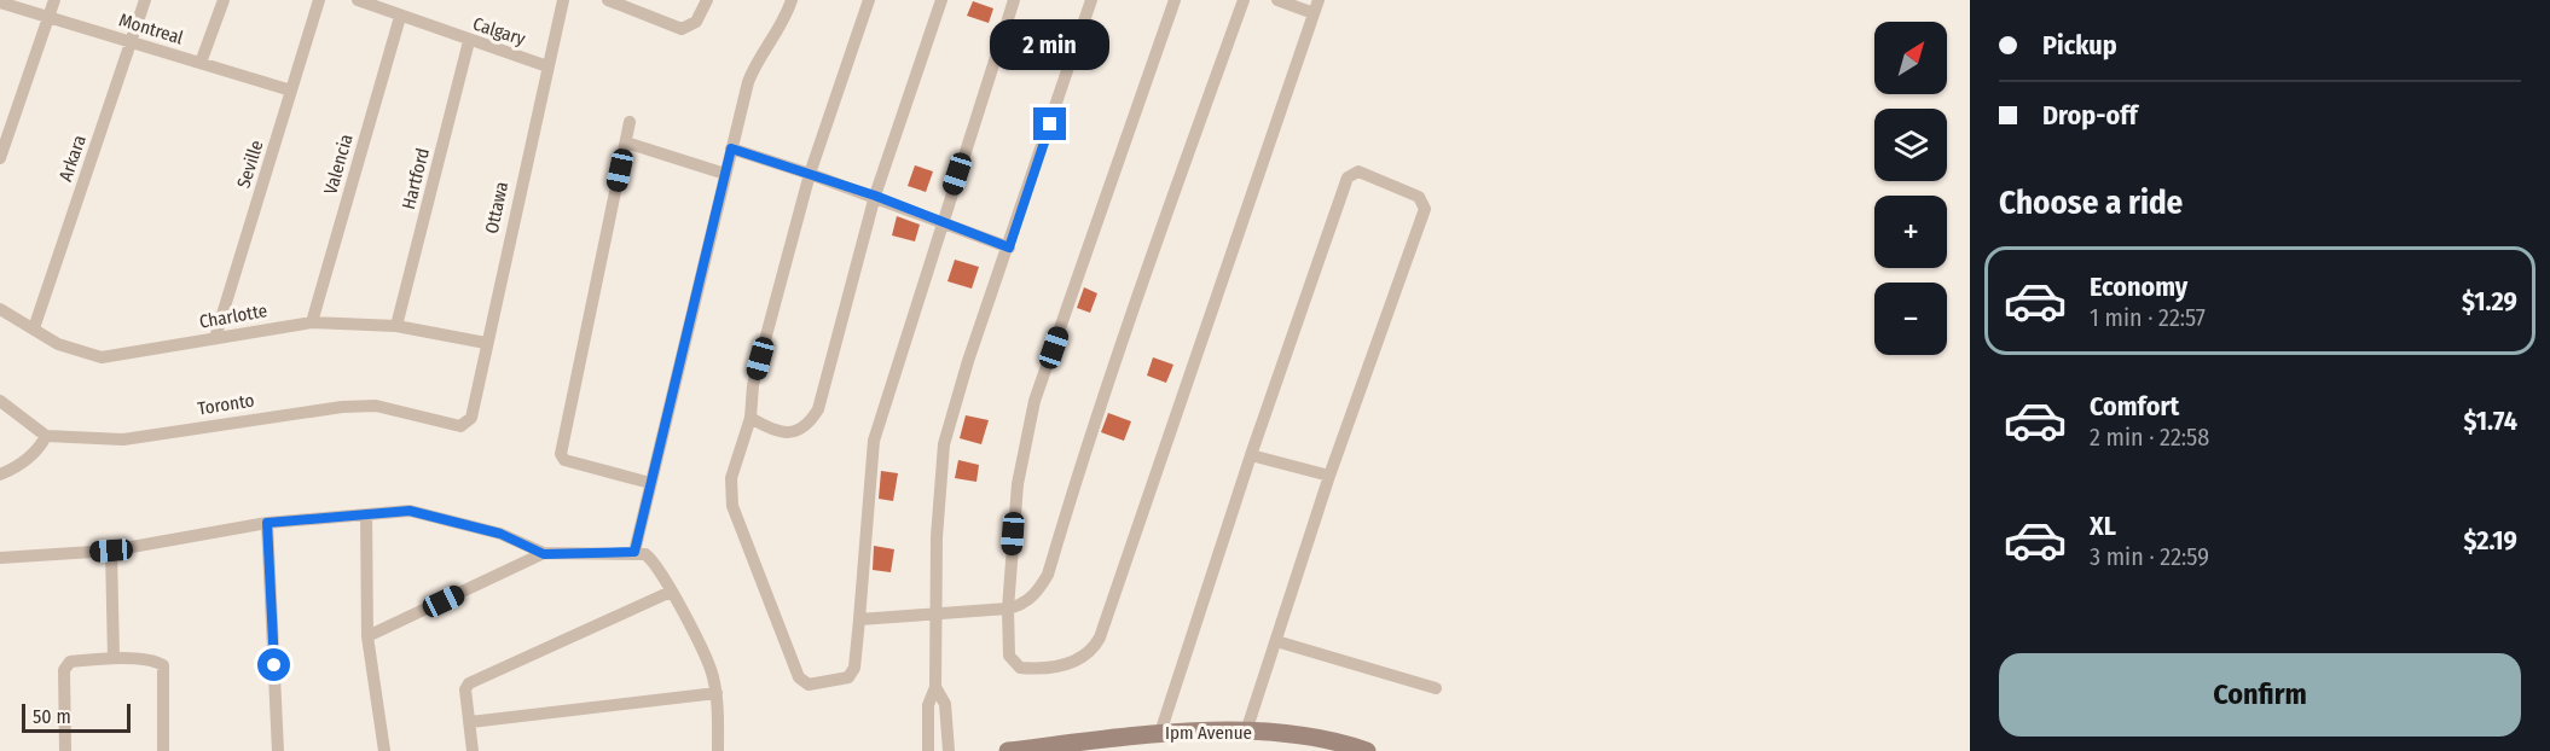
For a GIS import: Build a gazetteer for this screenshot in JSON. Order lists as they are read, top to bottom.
{
  "streets": {
    "street": [
      "Montreal",
      "Calgary",
      "Arkara",
      "Seville",
      "Valencia",
      "Hartford",
      "Ottawa",
      "Charlotte",
      "Toronto",
      "Ipm Avenue"
    ]
  },
  "crossings": [
    ["Montreal", "Arkara"],
    ["Montreal", "Seville"],
    ["Calgary", "Valencia"],
    ["Calgary", "Hartford"],
    ["Calgary", "Ottawa"],
    ["Arkara", "Charlotte"],
    ["Seville", "Charlotte"],
    ["Valencia", "Charlotte"],
    ["Hartford", "Charlotte"],
    ["Ottawa", "Charlotte"],
    ["Ottawa", "Toronto"]
  ],
  "scale_bar": "50 m",
  "north": "top right",
  "page": {
    "banner": ["Pickup", "Drop-off"],
    "bubble": "2 min",
    "map_buttons": ["+", "−"],
    "heading": "Choose a ride",
    "list": [
      {
        "name": "Economy",
        "note": "1 min · 22:57",
        "value": "$1.29"
      },
      {
        "name": "Comfort",
        "note": "2 min · 22:58",
        "value": "$1.74"
      },
      {
        "name": "XL",
        "note": "3 min · 22:59",
        "value": "$2.19"
      }
    ],
    "buttons": "Confirm",
    "scale": "50 m"
  }
}
